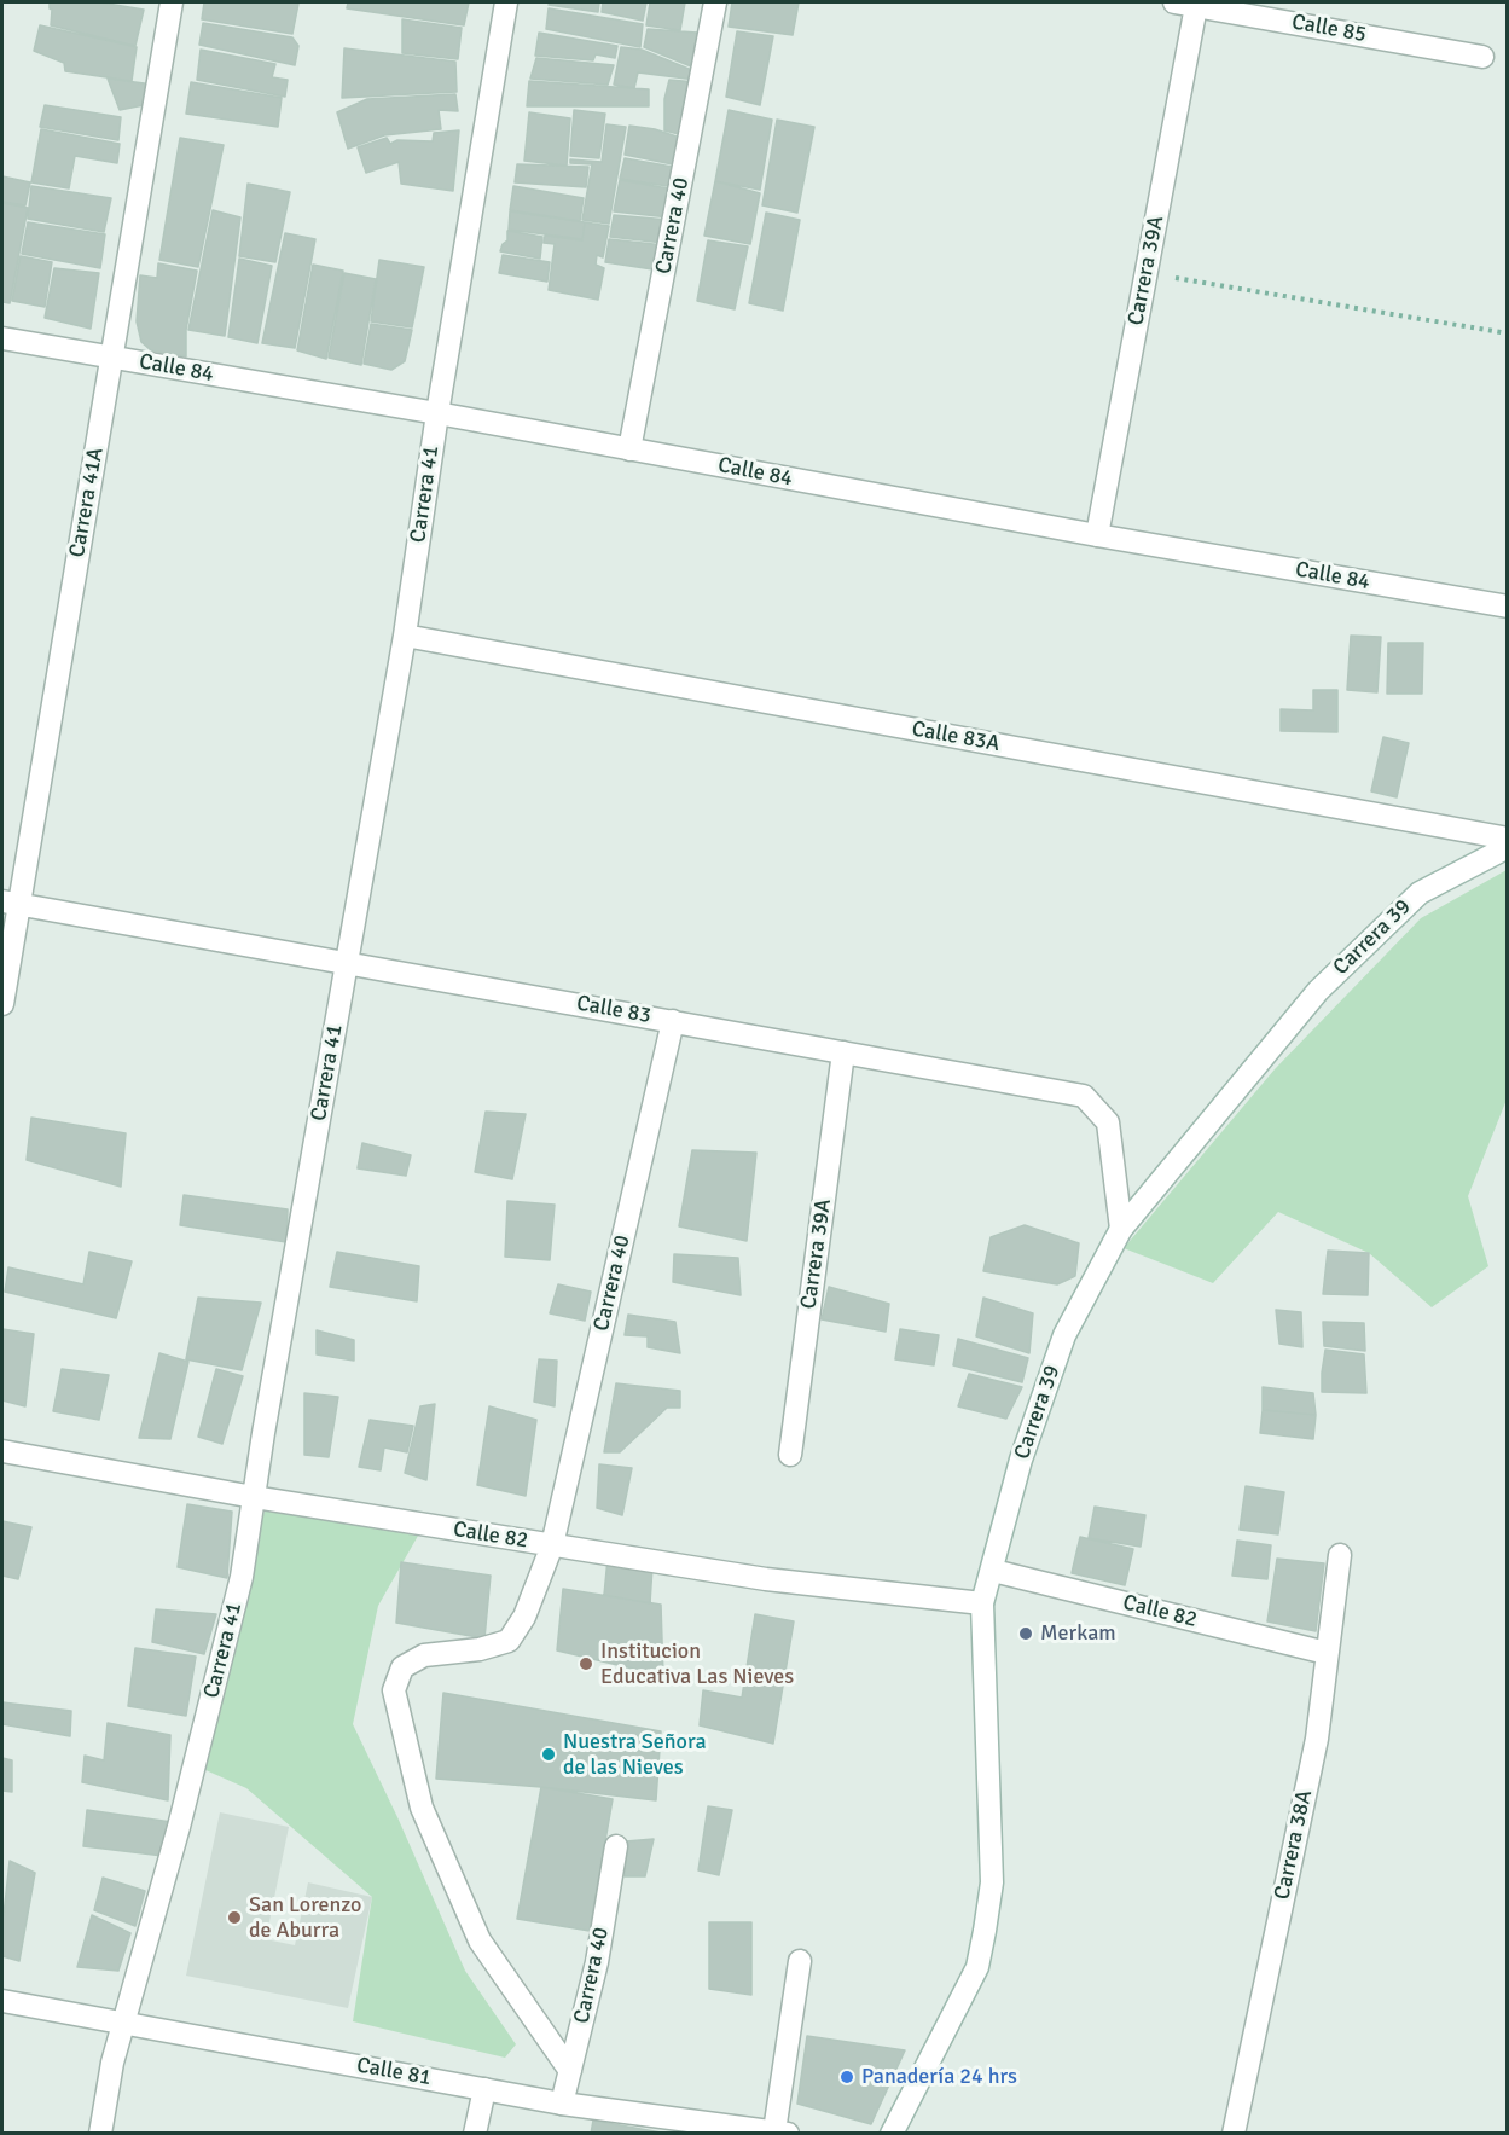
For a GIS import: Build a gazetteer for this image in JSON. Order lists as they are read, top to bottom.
{
  "streets": {
    "street": [
      "Calle 85",
      "Carrera 40",
      "Carrera 39A",
      "Calle 84",
      "Carrera 41",
      "Carrera 41A",
      "Calle 83A",
      "Carrera 39",
      "Calle 83",
      "Calle 82",
      "Carrera 38A",
      "Calle 81"
    ]
  },
  "crossings": [
    ["Calle 85", "Carrera 39A"],
    ["Carrera 40", "Calle 84"],
    ["Carrera 40", "Calle 83"],
    ["Carrera 40", "Calle 82"],
    ["Carrera 40", "Calle 81"],
    ["Carrera 39A", "Calle 84"],
    ["Carrera 39A", "Calle 83"],
    ["Calle 84", "Carrera 41"],
    ["Calle 84", "Carrera 41A"],
    ["Carrera 41", "Calle 83A"],
    ["Carrera 41", "Calle 83"],
    ["Carrera 41", "Calle 82"],
    ["Carrera 41", "Calle 81"],
    ["Carrera 41A", "Calle 83"],
    ["Carrera 39", "Calle 83"],
    ["Carrera 39", "Calle 82"],
    ["Calle 82", "Carrera 38A"]
  ],
  "places": [
    "Merkam",
    "Institucion Educativa Las Nieves",
    "Nuestra Señora de las Nieves",
    "San Lorenzo de Aburra",
    "Panadería 24 hrs"
  ]
}
